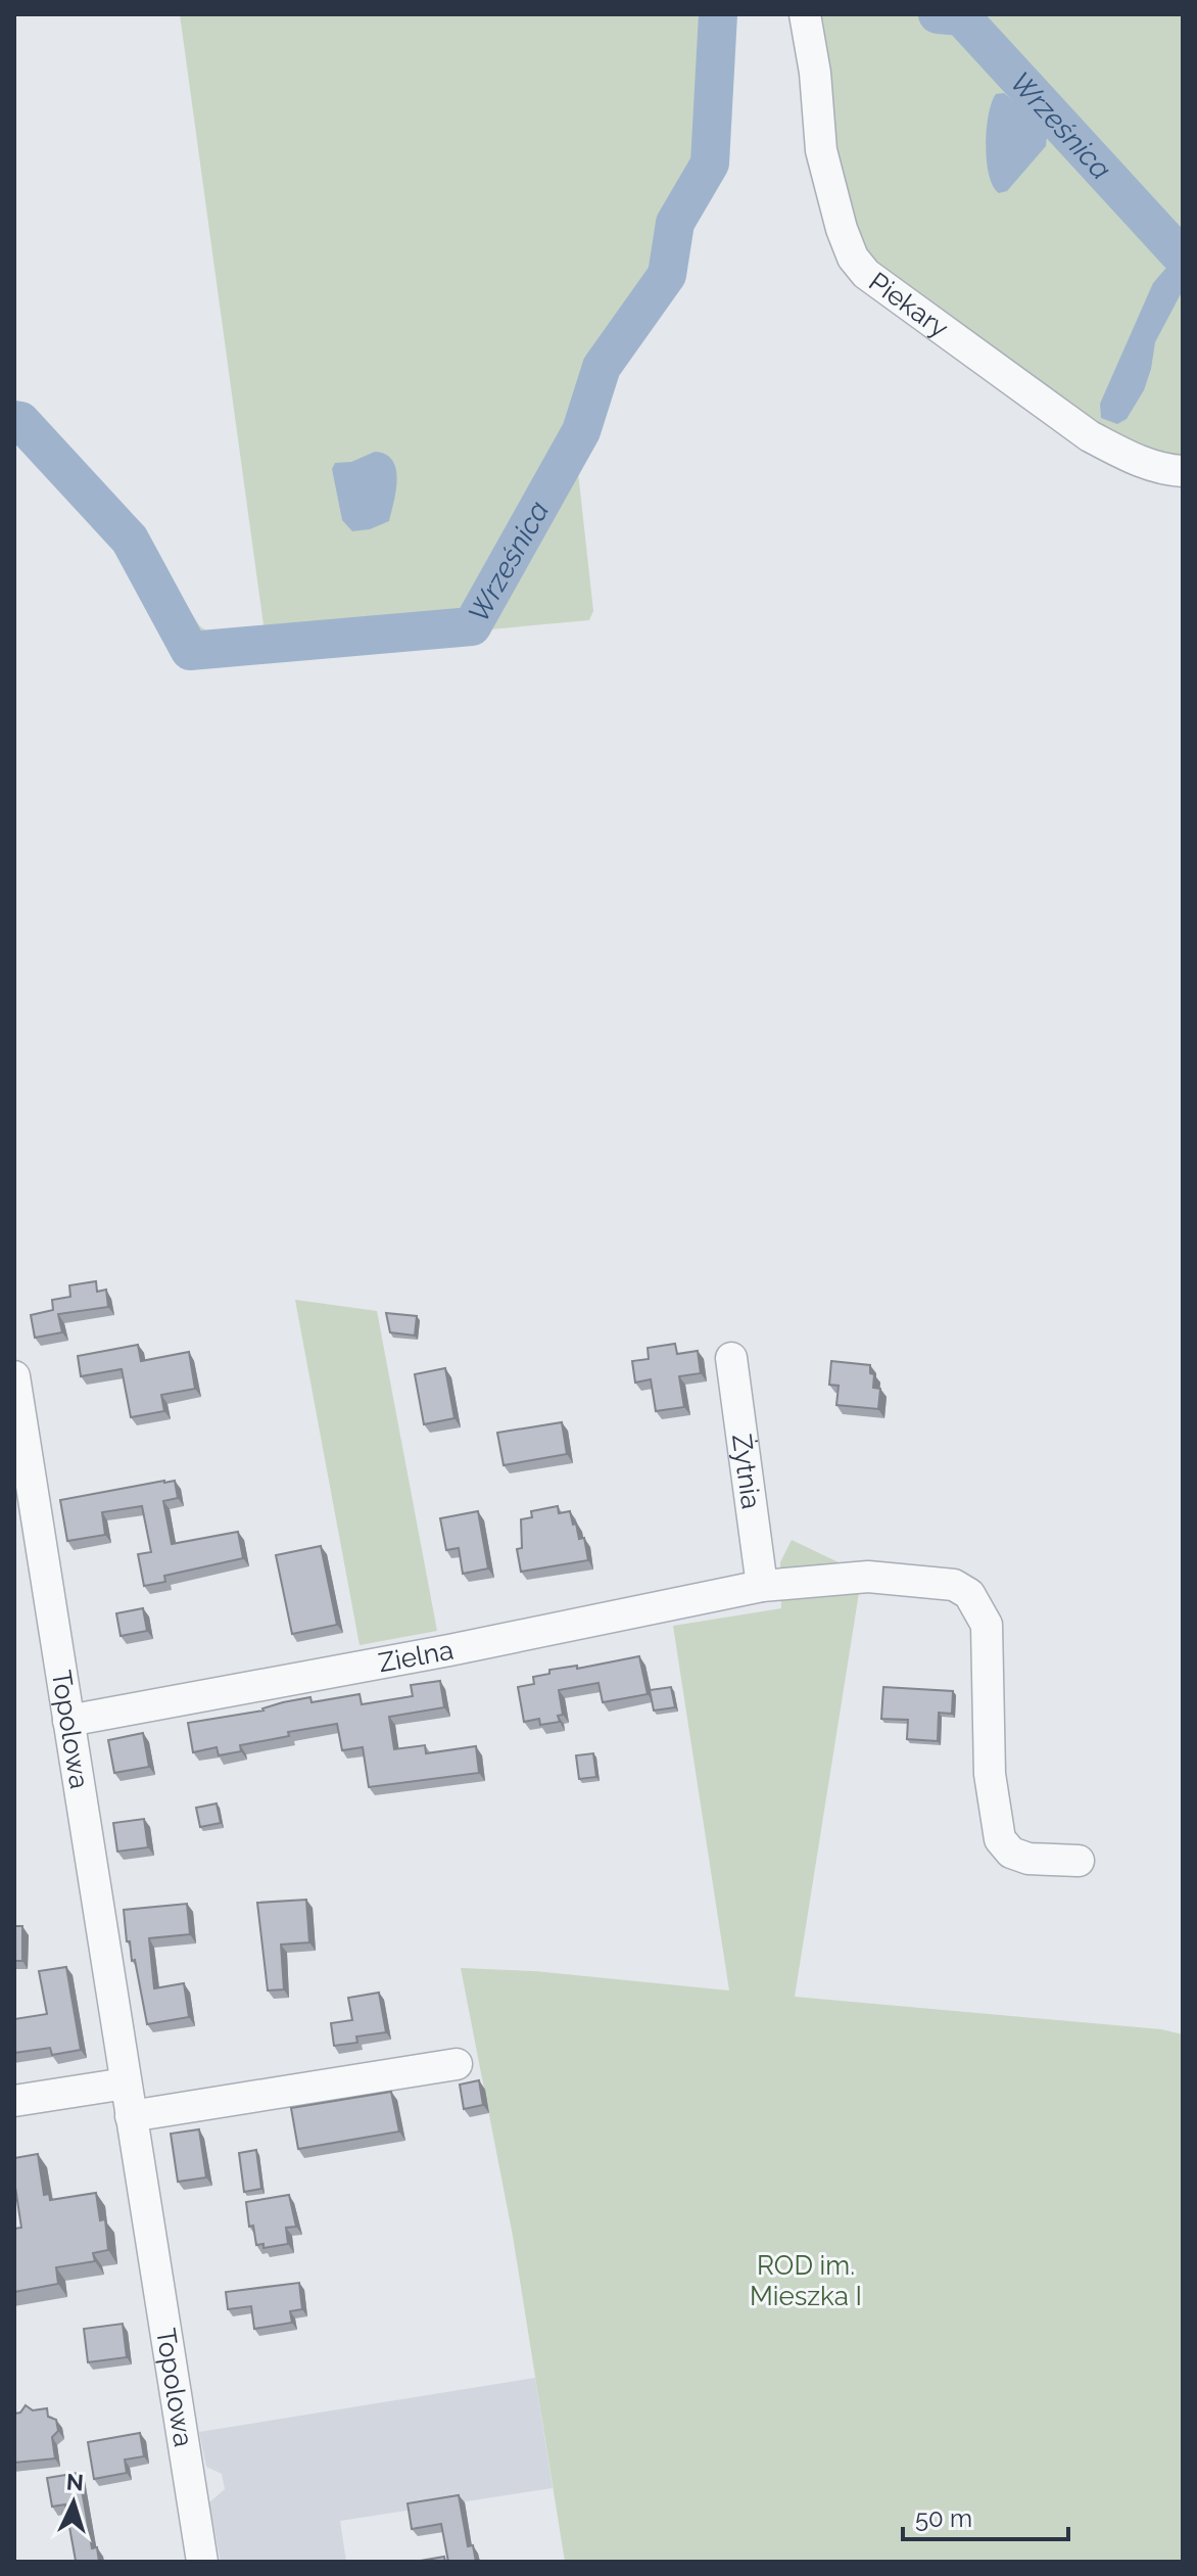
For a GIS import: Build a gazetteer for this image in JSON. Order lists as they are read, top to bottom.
{
  "streets": {
    "street": [
      "Piekary",
      "Żytnia",
      "Zielna",
      "Topolowa"
    ]
  },
  "crossings": [
    ["Żytnia", "Zielna"],
    ["Zielna", "Topolowa"]
  ],
  "water": ["Wrześnica"],
  "parks": ["ROD im. Mieszka I"],
  "scale_bar": "50 m",
  "north": "top"
}
